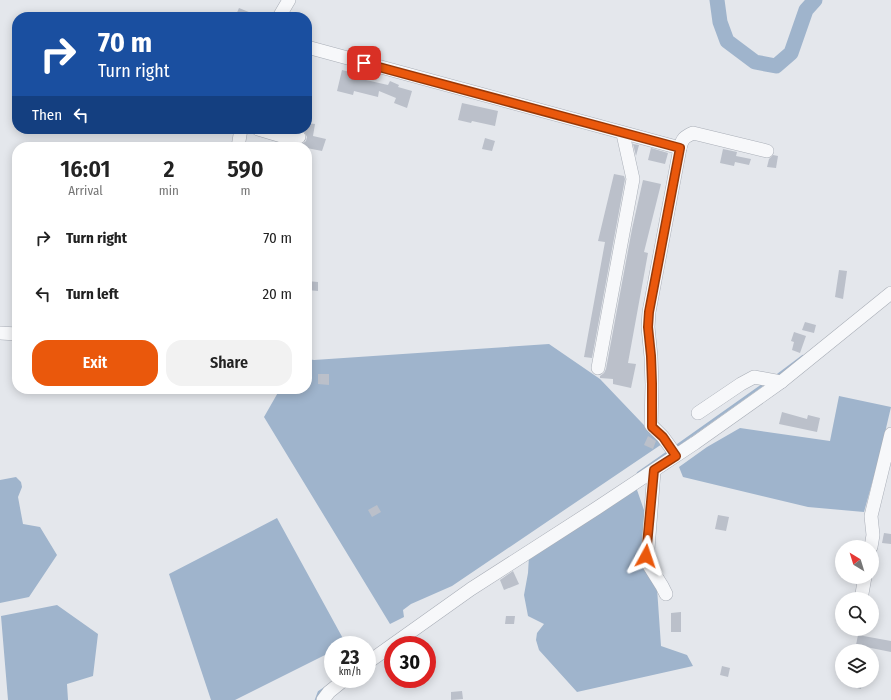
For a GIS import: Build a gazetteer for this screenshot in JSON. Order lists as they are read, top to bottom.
{
  "north": "top left",
  "page": {
    "turn": ["70 m", "Turn right"],
    "then": "Then",
    "eta": [
      "16:01",
      "Arrival",
      "2",
      "min",
      "590",
      "m"
    ],
    "list": [
      {
        "name": "Turn right",
        "value": "70 m"
      },
      {
        "name": "Turn left",
        "value": "20 m"
      }
    ],
    "buttons": ["Exit", "Share"],
    "speed": "23 km/h",
    "limit": "30"
  }
}
